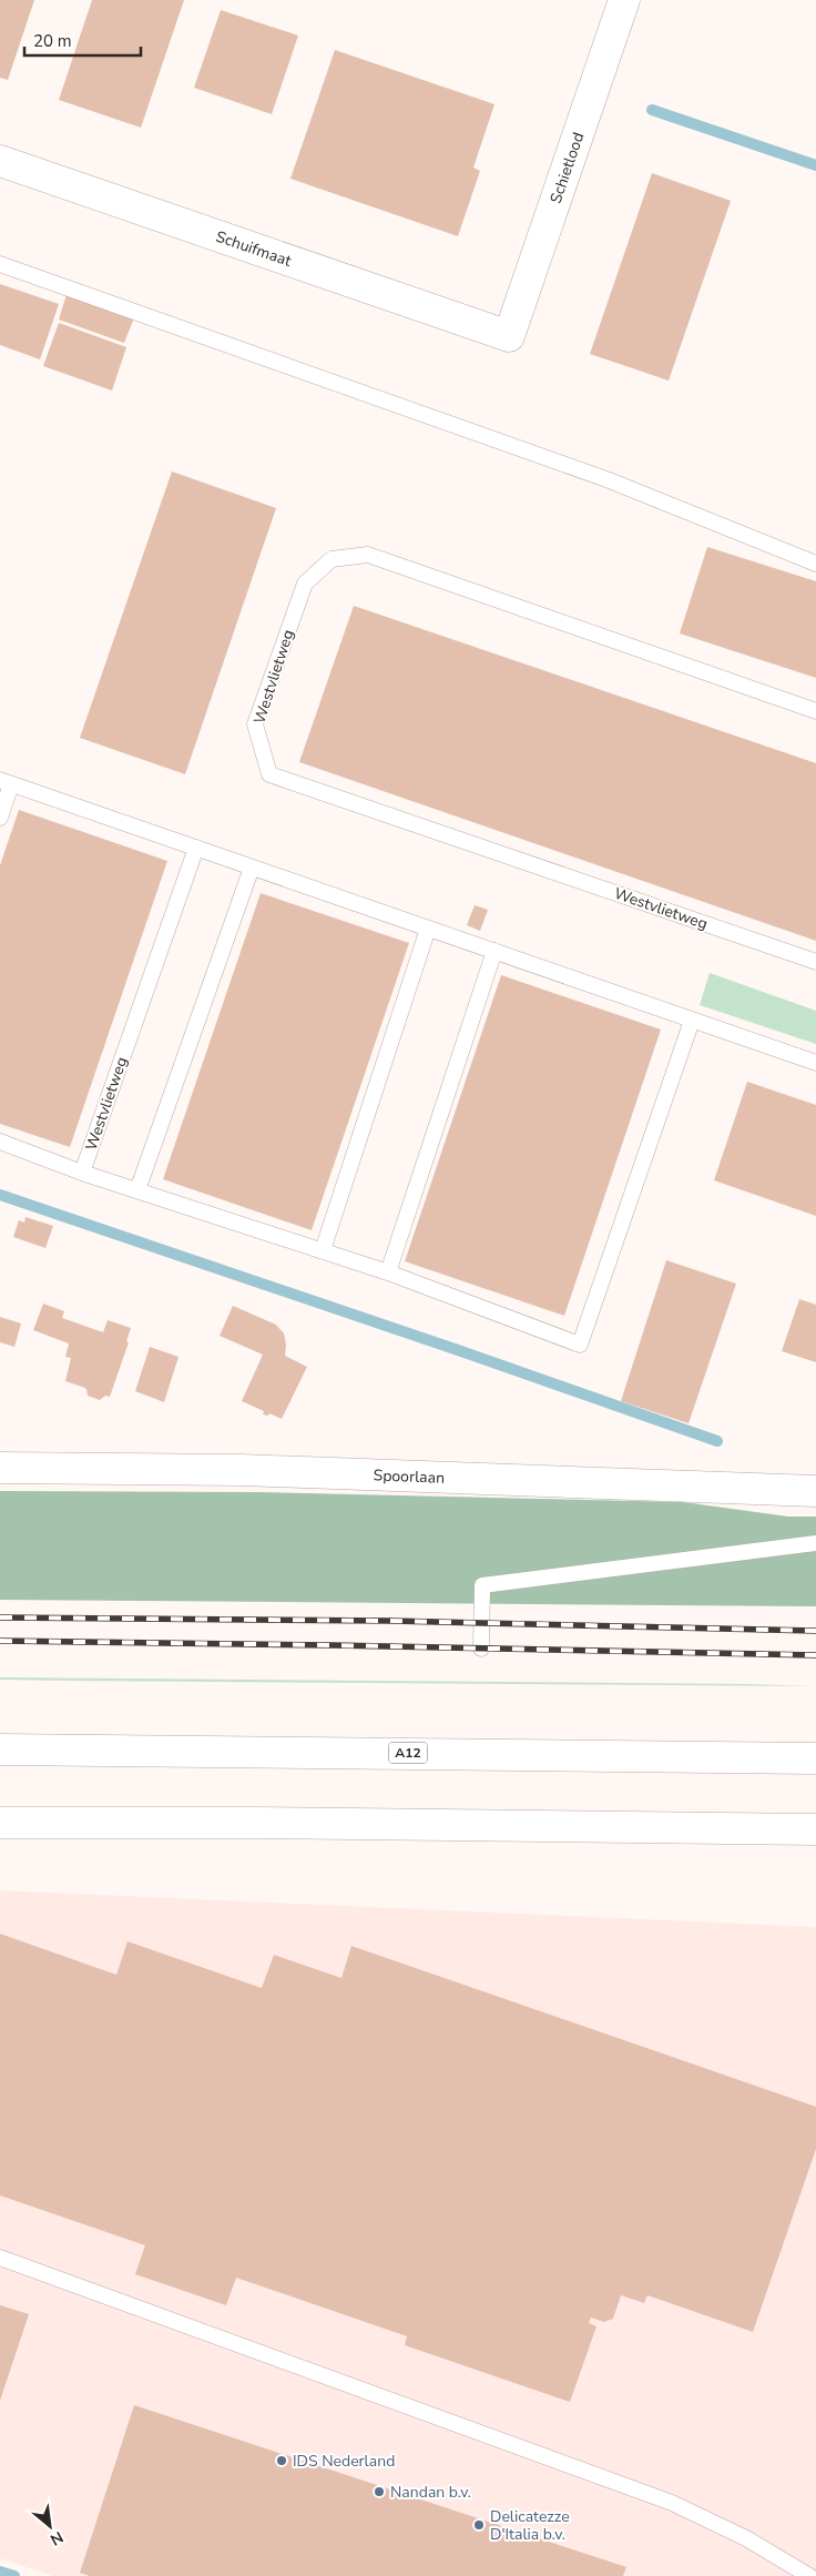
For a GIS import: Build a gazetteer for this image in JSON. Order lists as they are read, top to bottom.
{
  "streets": {
    "main road": [
      "Schietlood",
      "Schuifmaat",
      "Spoorlaan",
      "A12"
    ],
    "lane": ["Westvlietweg"]
  },
  "crossings": [
    ["Schietlood", "Schuifmaat"]
  ],
  "places": ["IDS Nederland", "Nandan b.v.", "Delicatezze D'Italia b.v."],
  "scale_bar": "20 m",
  "north": "bottom right"
}
